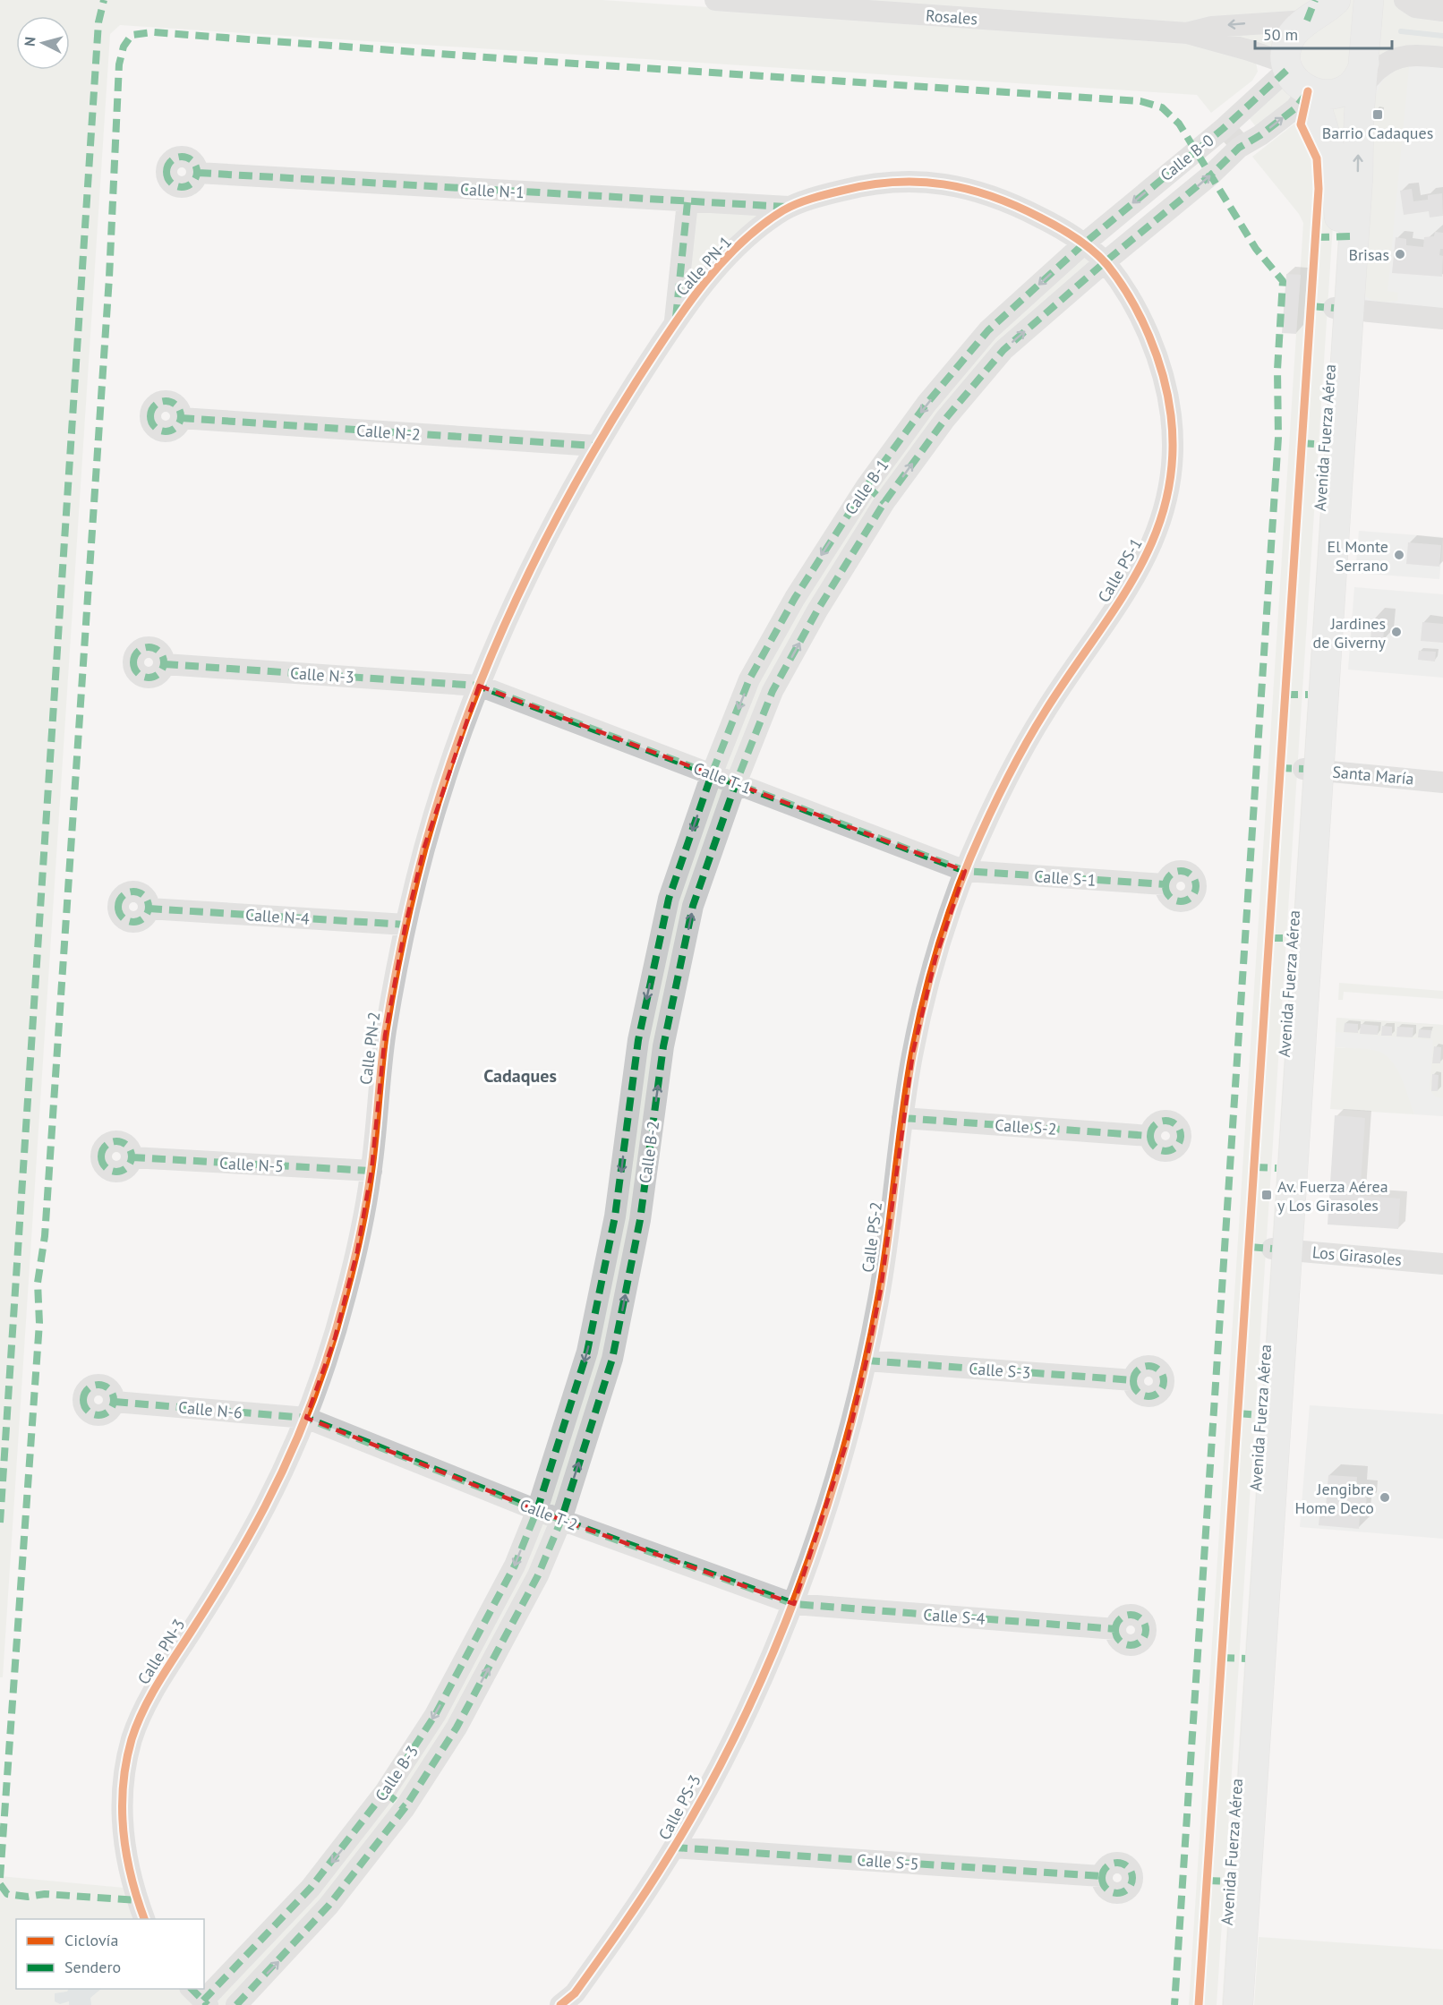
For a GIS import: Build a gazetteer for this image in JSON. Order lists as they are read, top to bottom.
{
  "streets": {
    "main road": ["Avenida Fuerza Aérea"],
    "street": [
      "Rosales",
      "Calle B-0",
      "Calle N-1",
      "Calle PN-1",
      "Calle N-2",
      "Calle B-1",
      "Calle PS-1",
      "Calle N-3",
      "Santa María",
      "Calle T-1",
      "Calle S-1",
      "Calle N-4",
      "Calle PN-2",
      "Calle S-2",
      "Calle B-2",
      "Calle N-5",
      "Calle PS-2",
      "Los Girasoles",
      "Calle S-3",
      "Calle N-6",
      "Calle T-2",
      "Calle S-4",
      "Calle PN-3",
      "Calle B-3",
      "Calle PS-3",
      "Calle S-5"
    ]
  },
  "crossings": [
    ["Rosales", "Calle B-0"],
    ["Rosales", "Avenida Fuerza Aérea"],
    ["Calle B-0", "Calle PN-1"],
    ["Calle B-0", "Avenida Fuerza Aérea"],
    ["Calle B-0", "Calle B-1"],
    ["Calle B-0", "Calle PS-1"],
    ["Calle N-1", "Calle PN-1"],
    ["Calle PN-1", "Calle N-2"],
    ["Calle PN-1", "Calle B-1"],
    ["Calle PN-1", "Calle PS-1"],
    ["Calle PN-1", "Calle N-3"],
    ["Calle PN-1", "Calle T-1"],
    ["Calle PN-1", "Calle PN-2"],
    ["Avenida Fuerza Aérea", "Santa María"],
    ["Avenida Fuerza Aérea", "Los Girasoles"],
    ["Calle B-1", "Calle PS-1"],
    ["Calle B-1", "Calle T-1"],
    ["Calle B-1", "Calle B-2"],
    ["Calle PS-1", "Calle T-1"],
    ["Calle PS-1", "Calle S-1"],
    ["Calle PS-1", "Calle PS-2"],
    ["Calle N-3", "Calle T-1"],
    ["Calle N-3", "Calle PN-2"],
    ["Calle T-1", "Calle S-1"],
    ["Calle T-1", "Calle PN-2"],
    ["Calle T-1", "Calle B-2"],
    ["Calle T-1", "Calle PS-2"],
    ["Calle S-1", "Calle PS-2"],
    ["Calle N-4", "Calle PN-2"],
    ["Calle PN-2", "Calle N-5"],
    ["Calle PN-2", "Calle N-6"],
    ["Calle PN-2", "Calle T-2"],
    ["Calle PN-2", "Calle PN-3"],
    ["Calle S-2", "Calle PS-2"],
    ["Calle B-2", "Calle T-2"],
    ["Calle B-2", "Calle B-3"],
    ["Calle PS-2", "Calle S-3"],
    ["Calle PS-2", "Calle T-2"],
    ["Calle PS-2", "Calle S-4"],
    ["Calle PS-2", "Calle PS-3"],
    ["Calle N-6", "Calle T-2"],
    ["Calle N-6", "Calle PN-3"],
    ["Calle T-2", "Calle S-4"],
    ["Calle T-2", "Calle PN-3"],
    ["Calle T-2", "Calle B-3"],
    ["Calle T-2", "Calle PS-3"],
    ["Calle S-4", "Calle PS-3"],
    ["Calle PS-3", "Calle S-5"]
  ],
  "districts": ["Cadaques"],
  "places": {
    "transit": ["Barrio Cadaques", "Av. Fuerza Aérea y Los Girasoles"],
    "other": [
      "Brisas",
      "El Monte Serrano",
      "Jardines de Giverny",
      "Jengibre Home Deco"
    ]
  },
  "legend": ["Ciclovía", "Sendero"],
  "scale_bar": "50 m",
  "north": "left"
}
